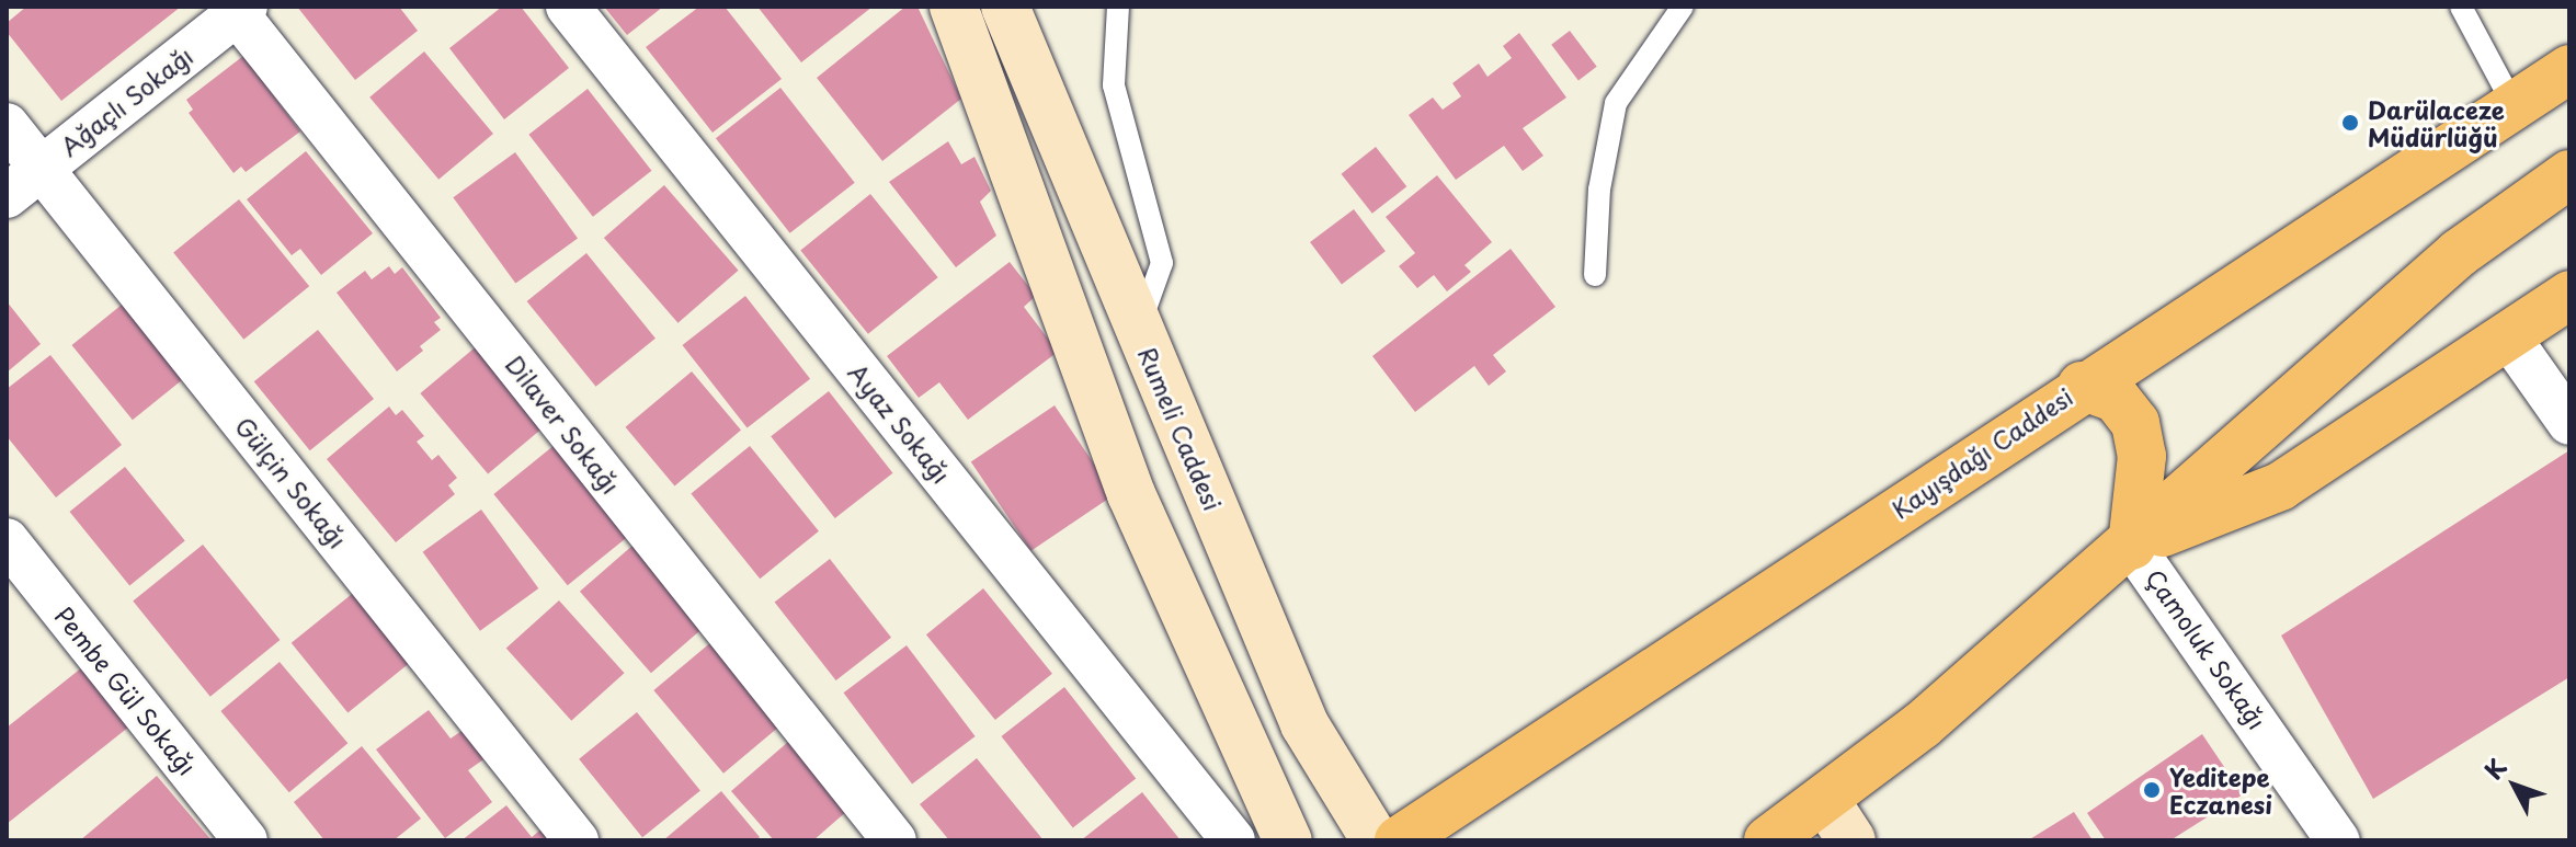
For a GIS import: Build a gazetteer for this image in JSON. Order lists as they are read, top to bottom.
{
  "streets": {
    "main road": ["Kayışdağı Caddesi"],
    "street": [
      "Ağaçlı Sokağı",
      "Ayaz Sokağı",
      "Dilaver Sokağı",
      "Rumeli Caddesi",
      "Gülçin Sokağı",
      "Çamoluk Sokağı",
      "Pembe Gül Sokağı"
    ]
  },
  "crossings": [
    ["Ağaçlı Sokağı", "Dilaver Sokağı"],
    ["Ağaçlı Sokağı", "Gülçin Sokağı"]
  ],
  "places": ["Darülaceze Müdürlüğü", "Yeditepe Eczanesi"],
  "north": "top left"
}
